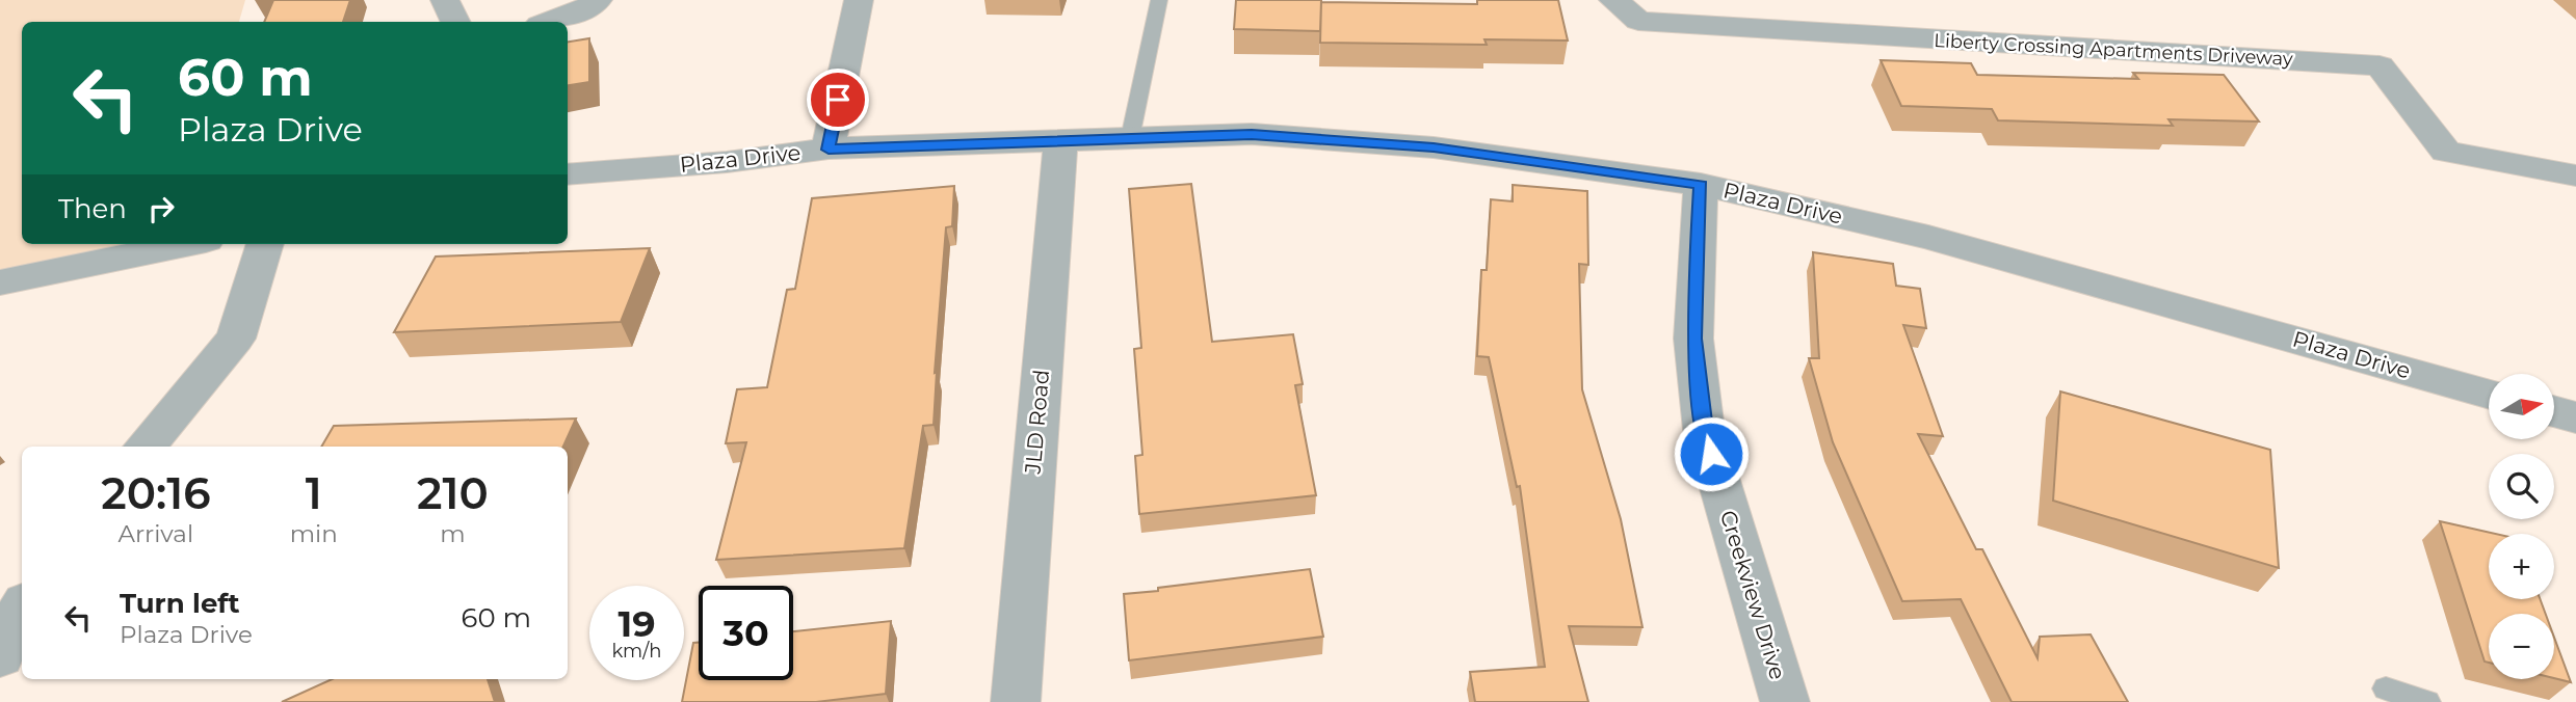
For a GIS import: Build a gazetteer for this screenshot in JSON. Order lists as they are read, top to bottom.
{
  "streets": {
    "street": [
      "Liberty Crossing Apartments Driveway",
      "Plaza Drive",
      "JLD Road",
      "Creekview Drive"
    ]
  },
  "crossings": [
    ["Plaza Drive", "JLD Road"],
    ["Plaza Drive", "Creekview Drive"]
  ],
  "north": "right",
  "page": {
    "turn": ["60 m", "Plaza Drive"],
    "then": "Then",
    "map_buttons": ["+", "−"],
    "eta": [
      "20:16",
      "Arrival",
      "1",
      "min",
      "210",
      "m"
    ],
    "list": [
      {
        "name": "Turn left",
        "note": "Plaza Drive",
        "value": "60 m"
      }
    ],
    "speed": "19 km/h",
    "limit": "30"
  }
}
